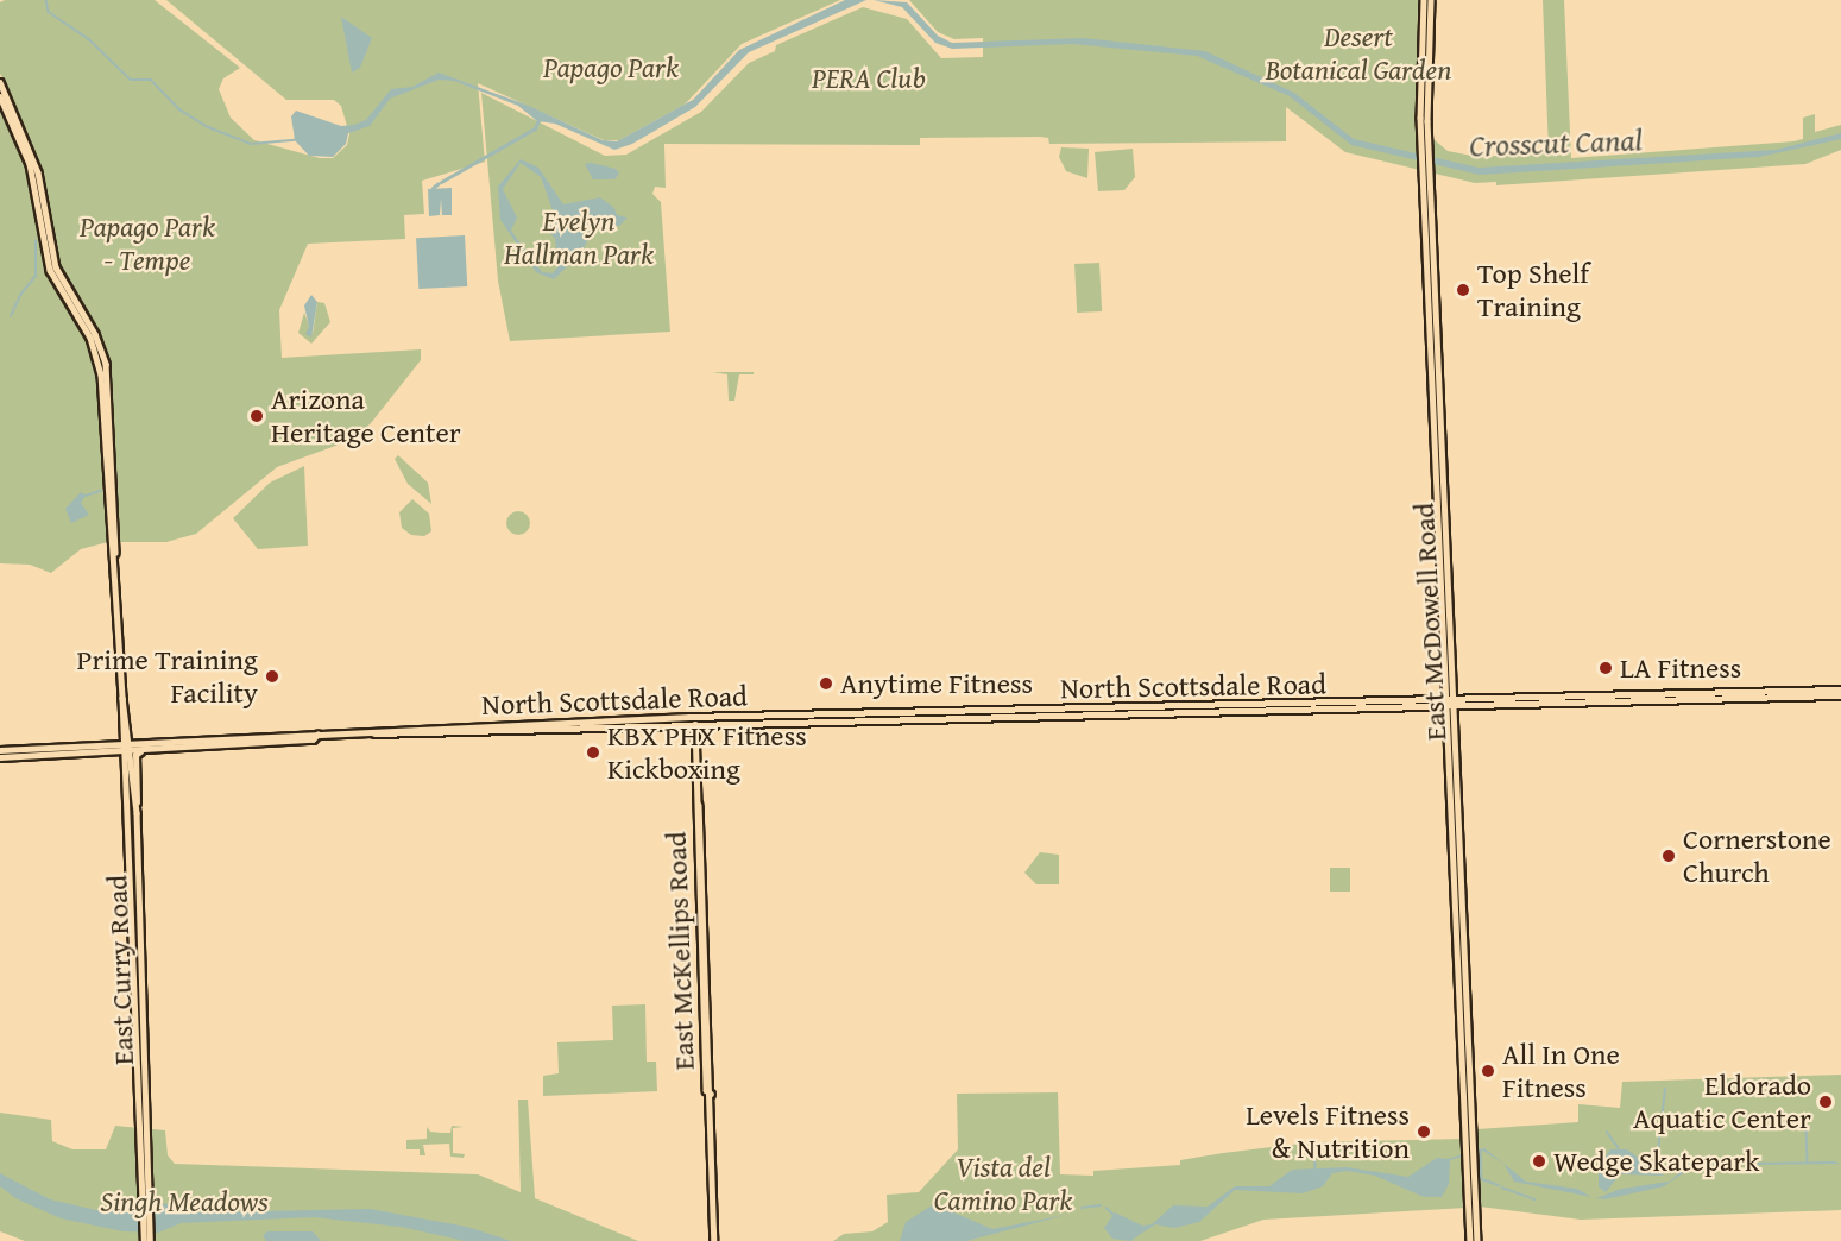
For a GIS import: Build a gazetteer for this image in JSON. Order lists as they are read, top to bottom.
{
  "streets": {
    "main road": [
      "East McDowell Road",
      "North Scottsdale Road",
      "East McKellips Road",
      "East Curry Road"
    ]
  },
  "crossings": [
    ["East McDowell Road", "North Scottsdale Road"],
    ["North Scottsdale Road", "East McKellips Road"],
    ["North Scottsdale Road", "East Curry Road"]
  ],
  "water": ["Crosscut Canal"],
  "parks": [
    "Desert Botanical Garden",
    "Papago Park",
    "PERA Club",
    "Evelyn Hallman Park",
    "Papago Park - Tempe",
    "Vista del Camino Park",
    "Singh Meadows"
  ],
  "places": [
    "Top Shelf Training",
    "Arizona Heritage Center",
    "LA Fitness",
    "Prime Training Facility",
    "Anytime Fitness",
    "KBX PHX Fitness Kickboxing",
    "Cornerstone Church",
    "All In One Fitness",
    "Eldorado Aquatic Center",
    "Levels Fitness & Nutrition",
    "Wedge Skatepark"
  ]
}
